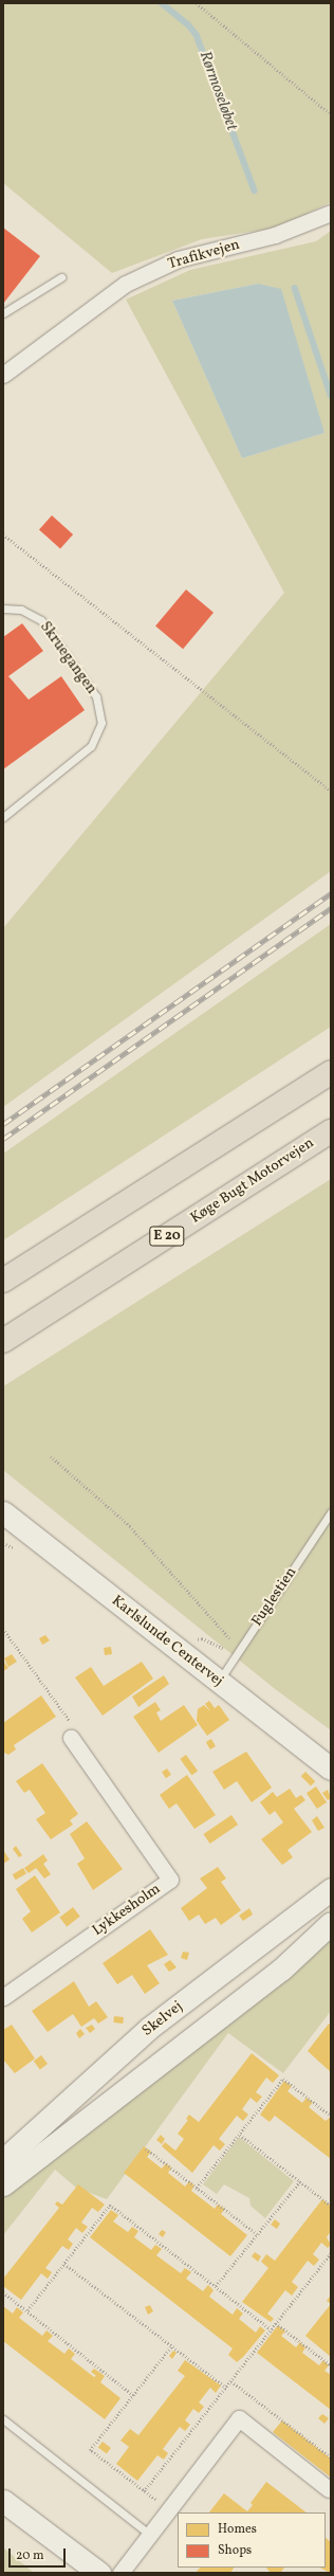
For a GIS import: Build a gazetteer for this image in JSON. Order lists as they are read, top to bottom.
{
  "streets": {
    "highway": ["Køge Bugt Motorvejen", "E 20"],
    "street": [
      "Trafikvejen",
      "Karlslunde Centervej",
      "Lykkesholm",
      "Skelvej"
    ],
    "lane": ["Skruegangen", "Fuglestien"]
  },
  "crossings": [
    ["Fuglestien", "Karlslunde Centervej"]
  ],
  "water": ["Rørmoseløbet"],
  "legend": ["Homes", "Shops"],
  "scale_bar": "20 m"
}
